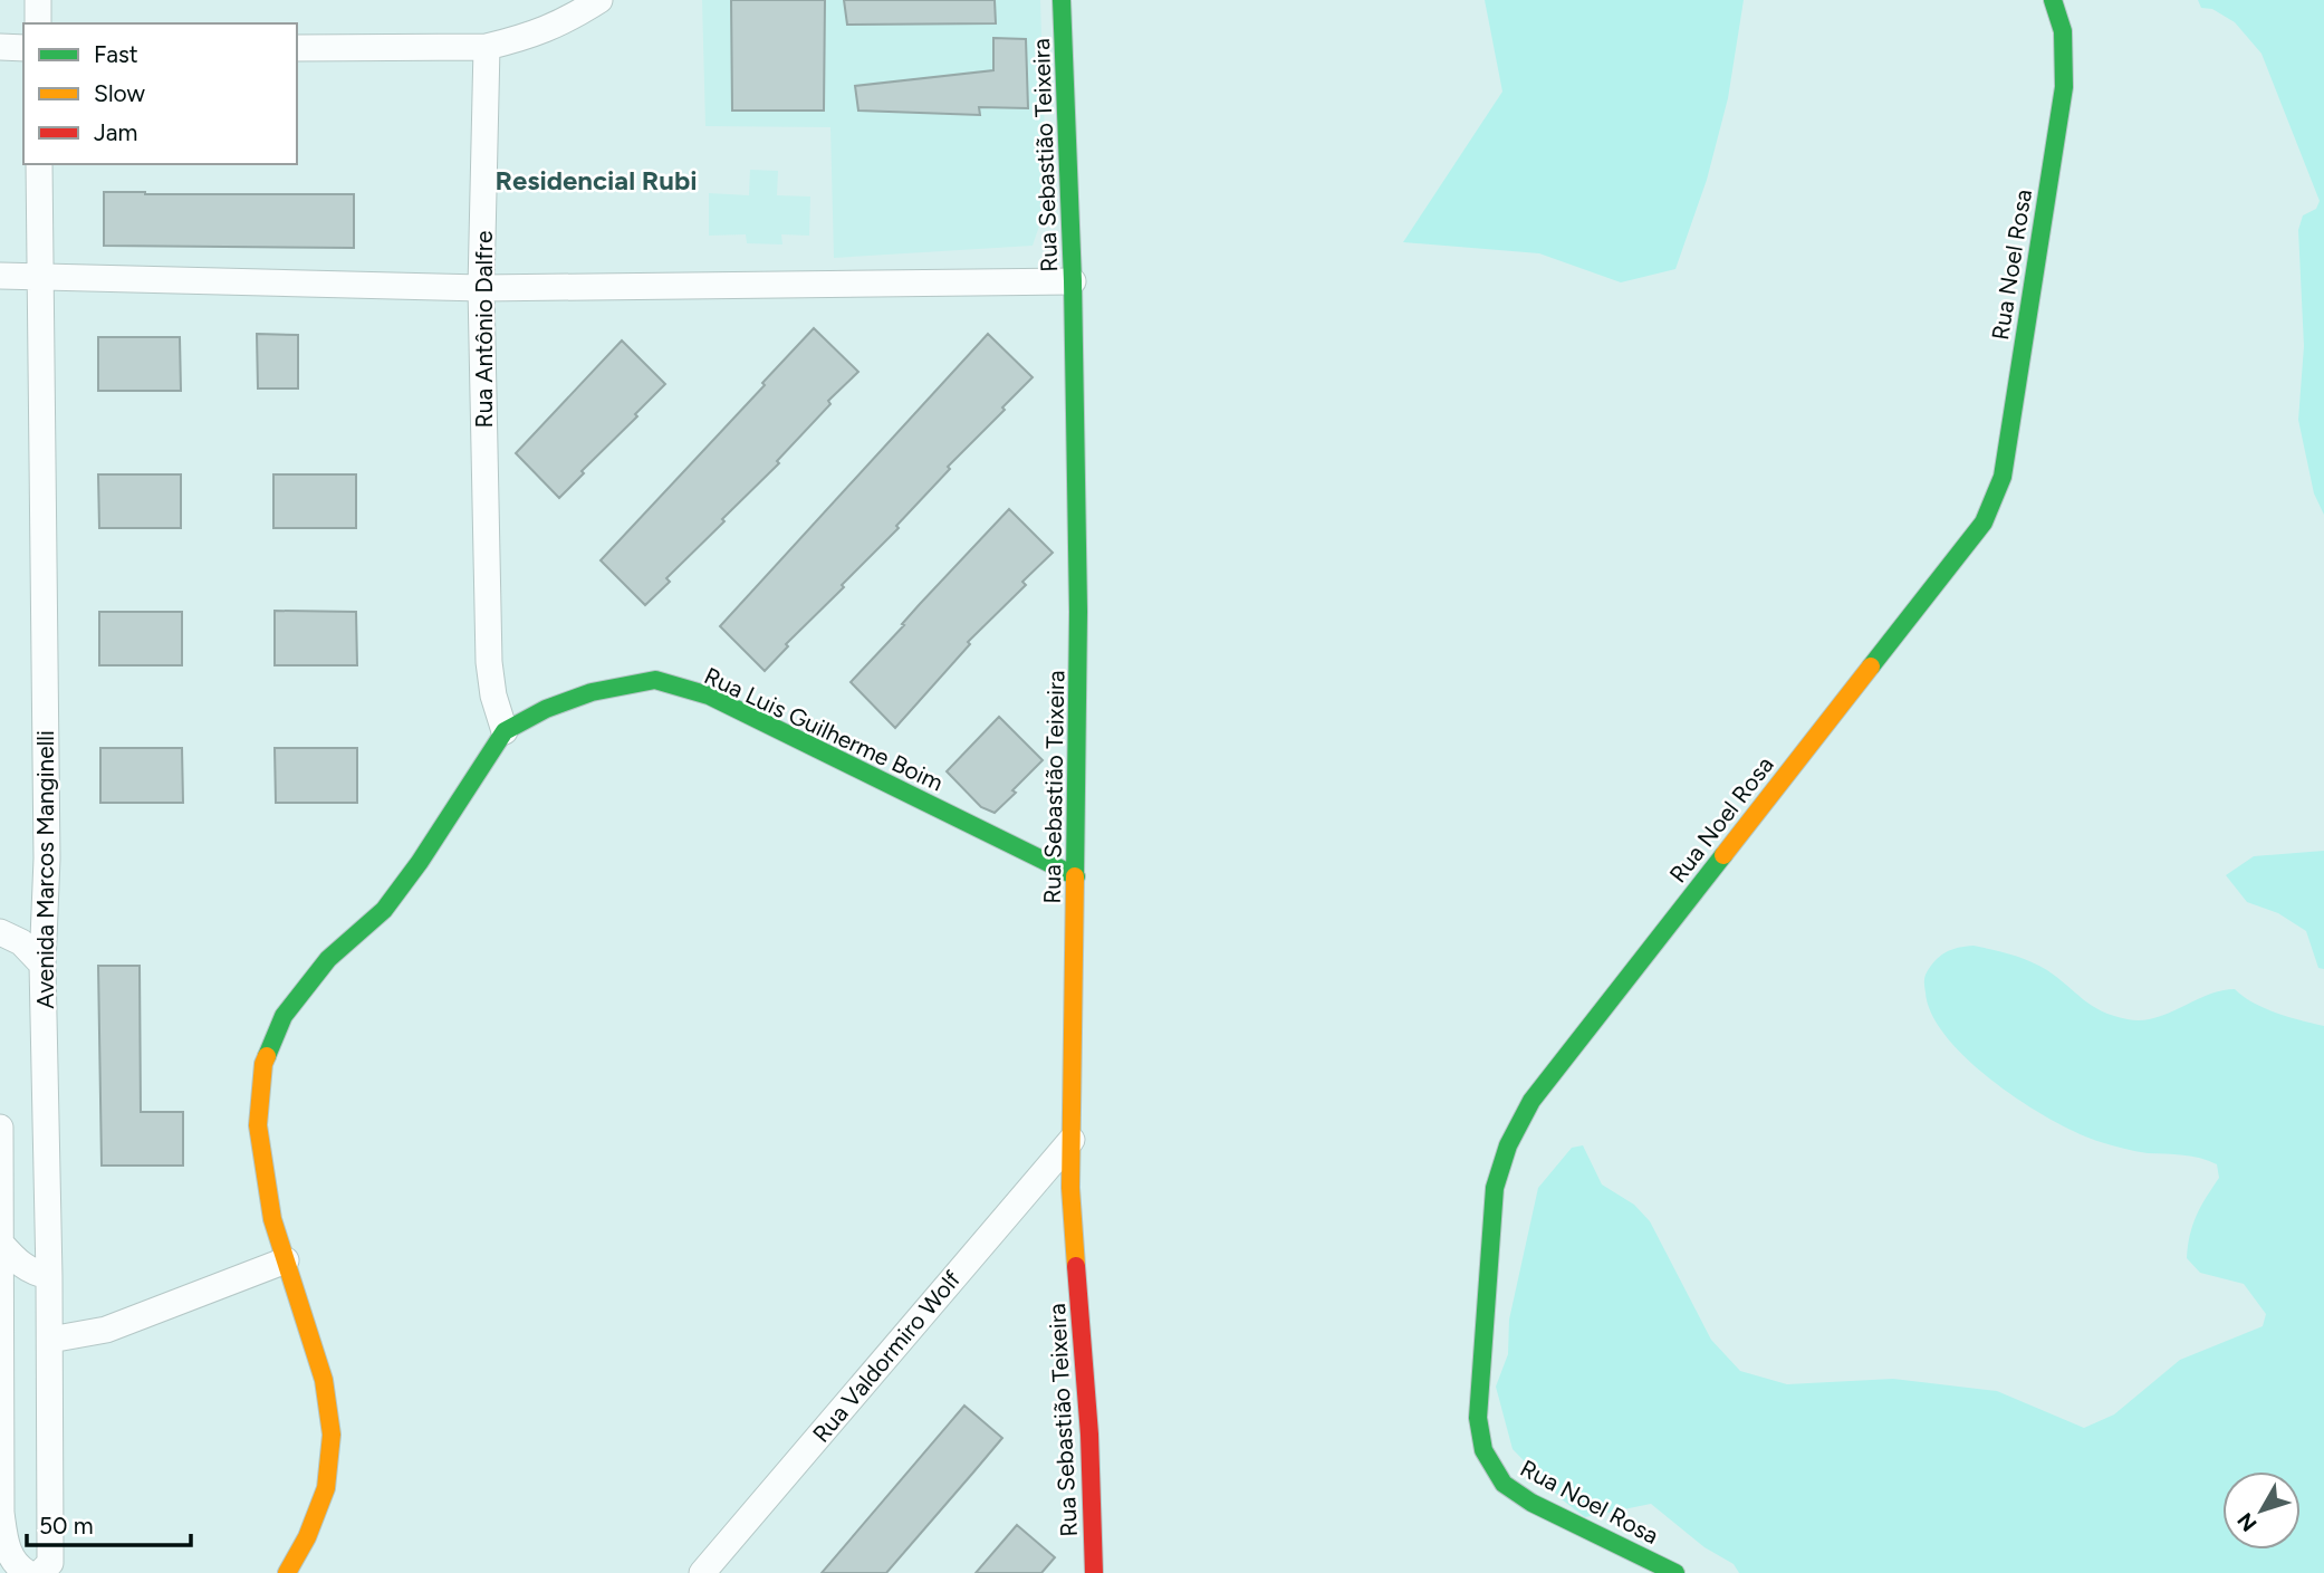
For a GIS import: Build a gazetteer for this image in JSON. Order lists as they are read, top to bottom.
{
  "streets": {
    "street": [
      "Rua Sebastião Teixeira",
      "Rua Noel Rosa",
      "Rua Antônio Dalfre",
      "Rua Luis Guilherme Boim",
      "Avenida Marcos Manginelli",
      "Rua Valdormiro Wolf"
    ]
  },
  "crossings": [
    ["Rua Sebastião Teixeira", "Rua Luis Guilherme Boim"],
    ["Rua Sebastião Teixeira", "Rua Valdormiro Wolf"],
    ["Rua Antônio Dalfre", "Rua Luis Guilherme Boim"]
  ],
  "districts": ["Residencial Rubi"],
  "legend": ["Fast", "Slow", "Jam"],
  "scale_bar": "50 m",
  "north": "bottom left"
}
